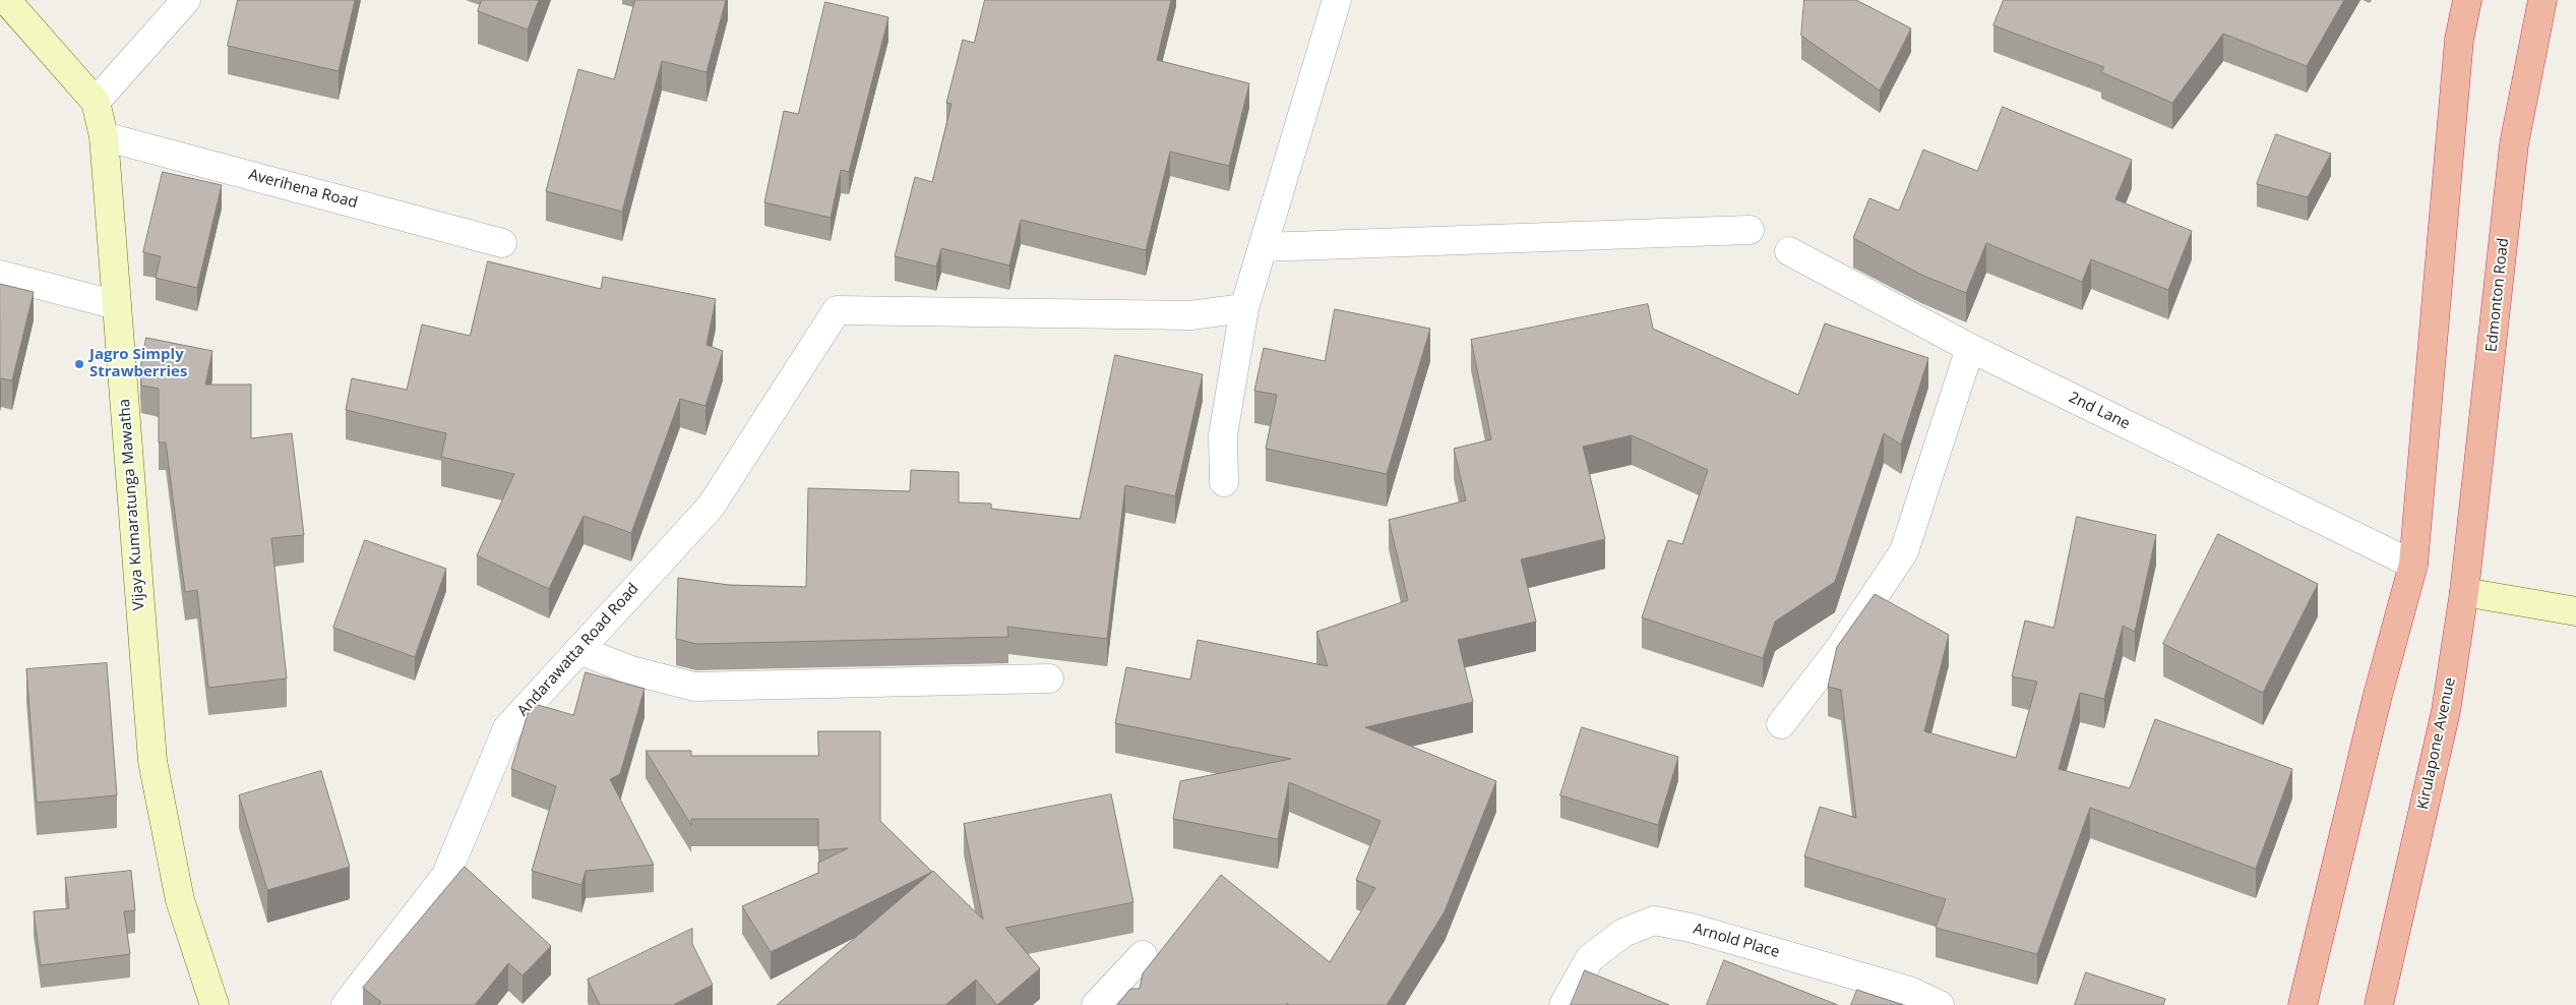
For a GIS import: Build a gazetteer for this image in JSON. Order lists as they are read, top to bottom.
{
  "streets": {
    "highway": ["Edmonton Road", "Kirulapone Avenue"],
    "main road": ["Vijaya Kumaratunga Mawatha"],
    "street": [
      "Averihena Road",
      "2nd Lane",
      "Andarawatta Road Road",
      "Arnold Place"
    ]
  },
  "crossings": [
    ["Averihena Road", "Vijaya Kumaratunga Mawatha"],
    ["Edmonton Road", "Kirulapone Avenue"]
  ],
  "places": ["Jagro Simply Strawberries"]
}
